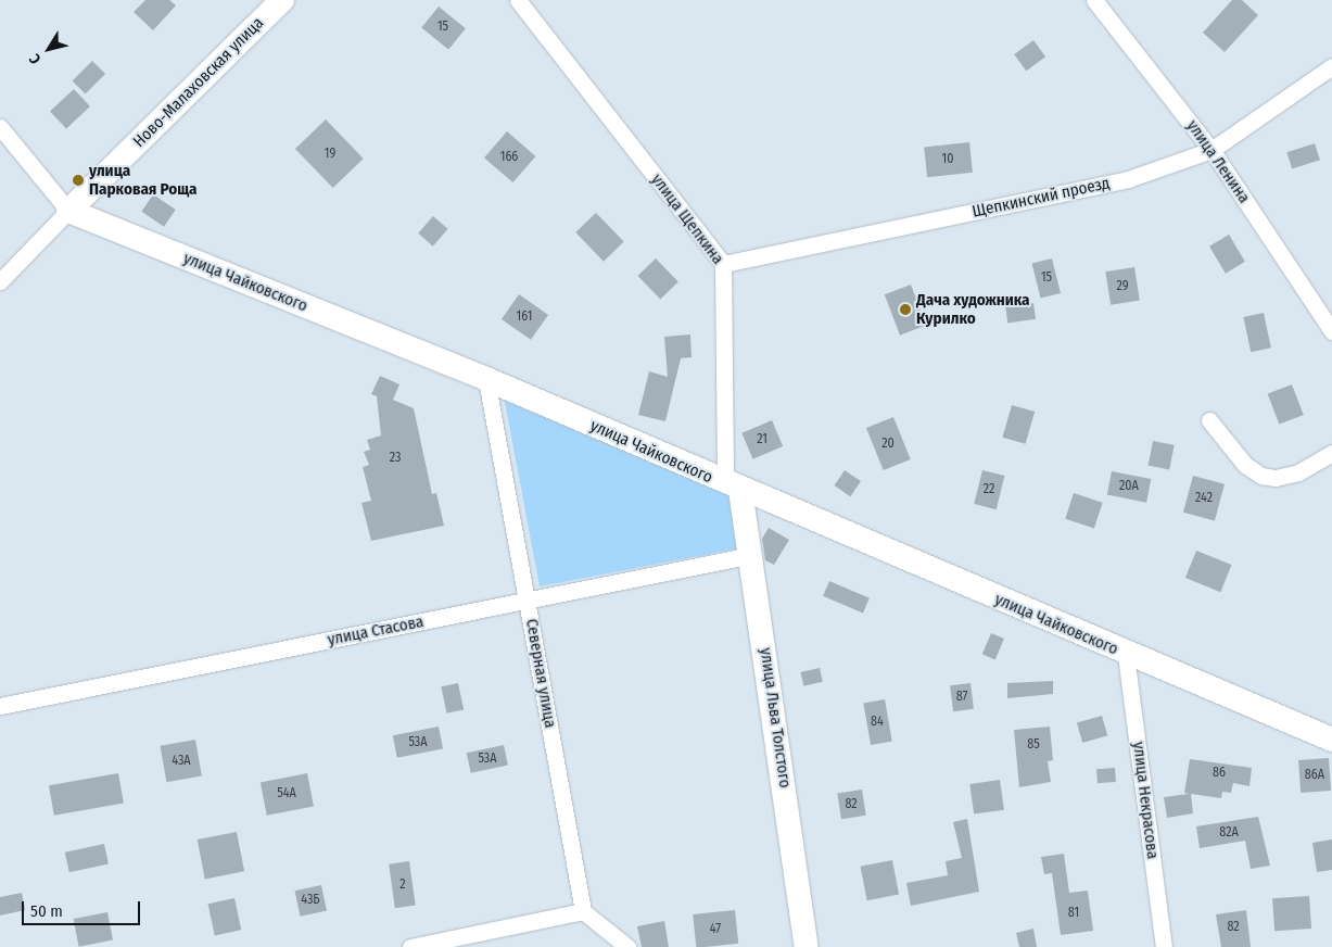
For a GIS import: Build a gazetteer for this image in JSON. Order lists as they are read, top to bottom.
{
  "streets": {
    "street": [
      "Ново-Малаховская улица",
      "улица Ленина",
      "Щепкинский проезд",
      "улица Щепкина",
      "улица Чайковского",
      "улица Стасова",
      "Северная улица",
      "улица Льва Толстого",
      "улица Некрасова"
    ]
  },
  "crossings": [
    ["Ново-Малаховская улица", "улица Чайковского"],
    ["улица Ленина", "Щепкинский проезд"],
    ["Щепкинский проезд", "улица Щепкина"],
    ["улица Щепкина", "улица Чайковского"],
    ["улица Щепкина", "улица Льва Толстого"],
    ["улица Чайковского", "Северная улица"],
    ["улица Чайковского", "улица Льва Толстого"],
    ["улица Чайковского", "улица Некрасова"],
    ["улица Стасова", "Северная улица"],
    ["улица Стасова", "улица Льва Толстого"]
  ],
  "places": ["улица Парковая Роща", "Дача художника Курилко"],
  "house_numbers": [
    "15",
    "19",
    "166",
    "10",
    "15",
    "29",
    "161",
    "21",
    "20",
    "23",
    "20А",
    "22",
    "242",
    "87",
    "84",
    "53А",
    "85",
    "53А",
    "43А",
    "86",
    "86А",
    "54А",
    "82",
    "82А",
    "2",
    "43Б",
    "81",
    "82",
    "47"
  ],
  "scale_bar": "50 m",
  "north": "bottom left"
}
